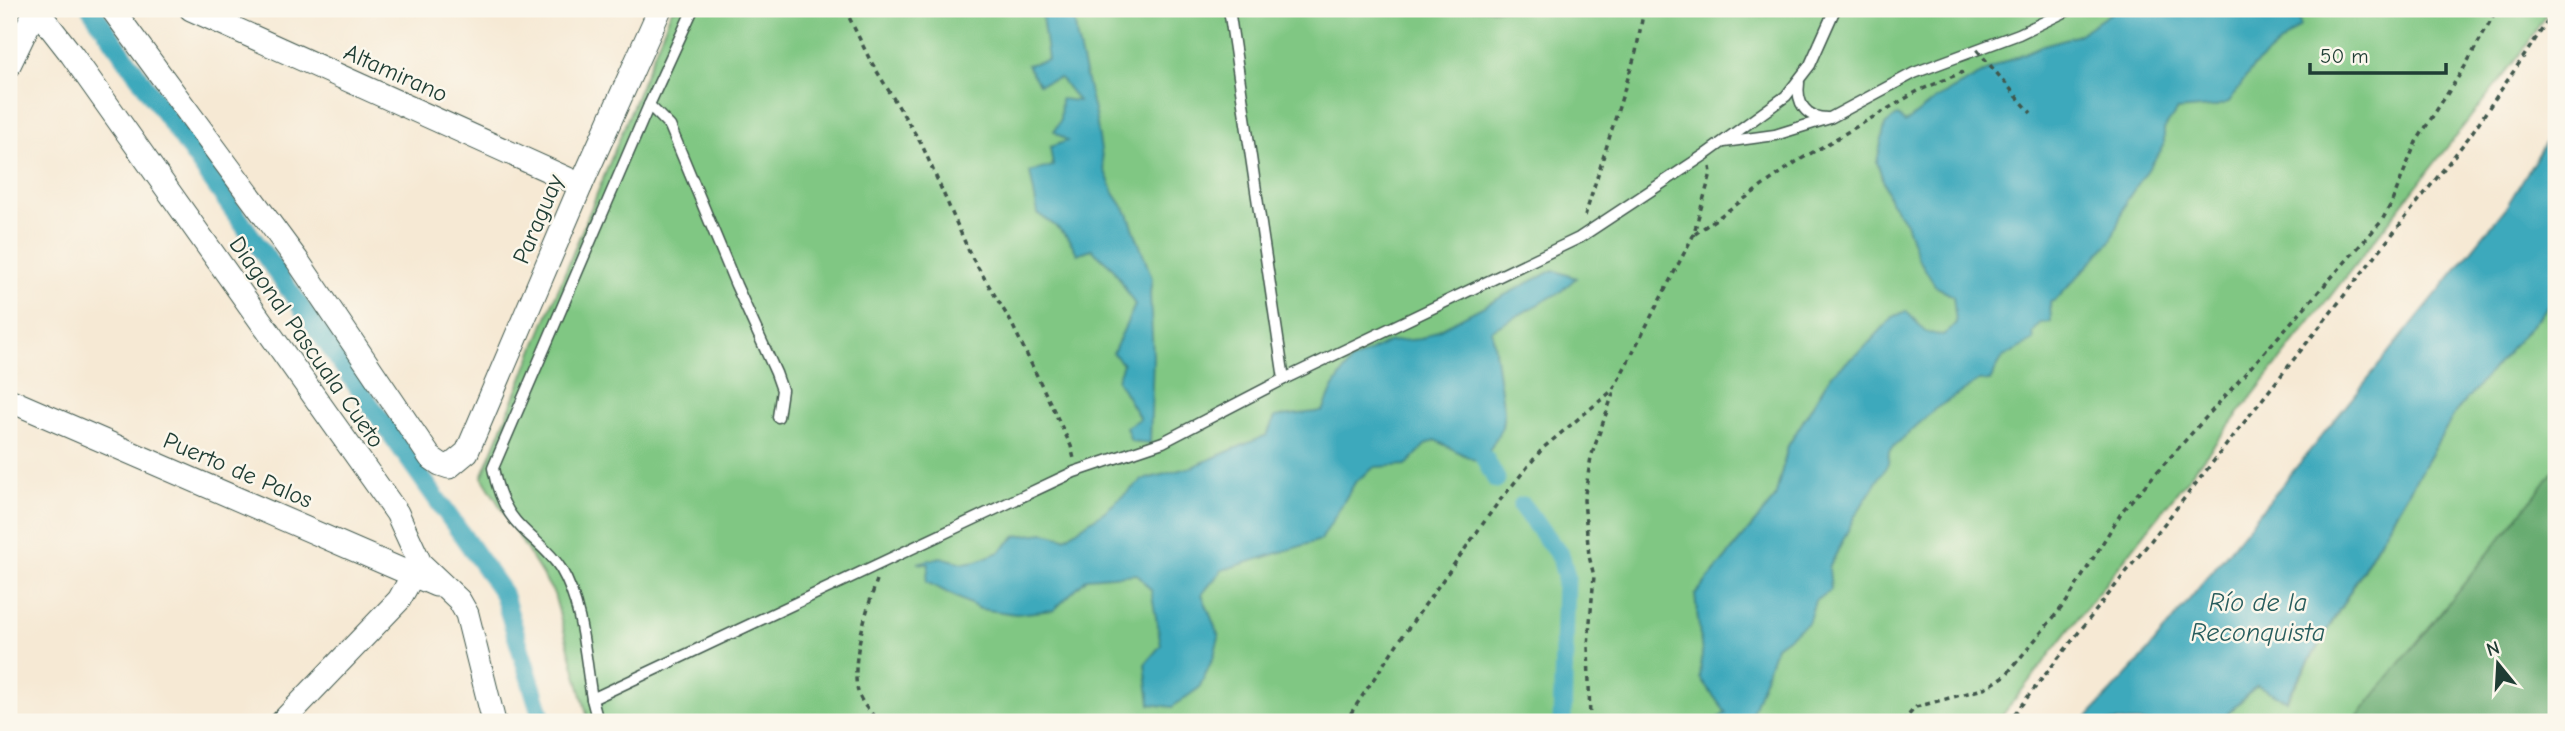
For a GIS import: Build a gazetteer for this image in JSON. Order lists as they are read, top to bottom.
{
  "streets": {
    "street": [
      "Altamirano",
      "Paraguay",
      "Diagonal Pascuala Cueto",
      "Puerto de Palos"
    ]
  },
  "crossings": [
    ["Altamirano", "Paraguay"],
    ["Paraguay", "Diagonal Pascuala Cueto"],
    ["Diagonal Pascuala Cueto", "Puerto de Palos"]
  ],
  "water": ["Río de la Reconquista"],
  "scale_bar": "50 m",
  "north": "top"
}
